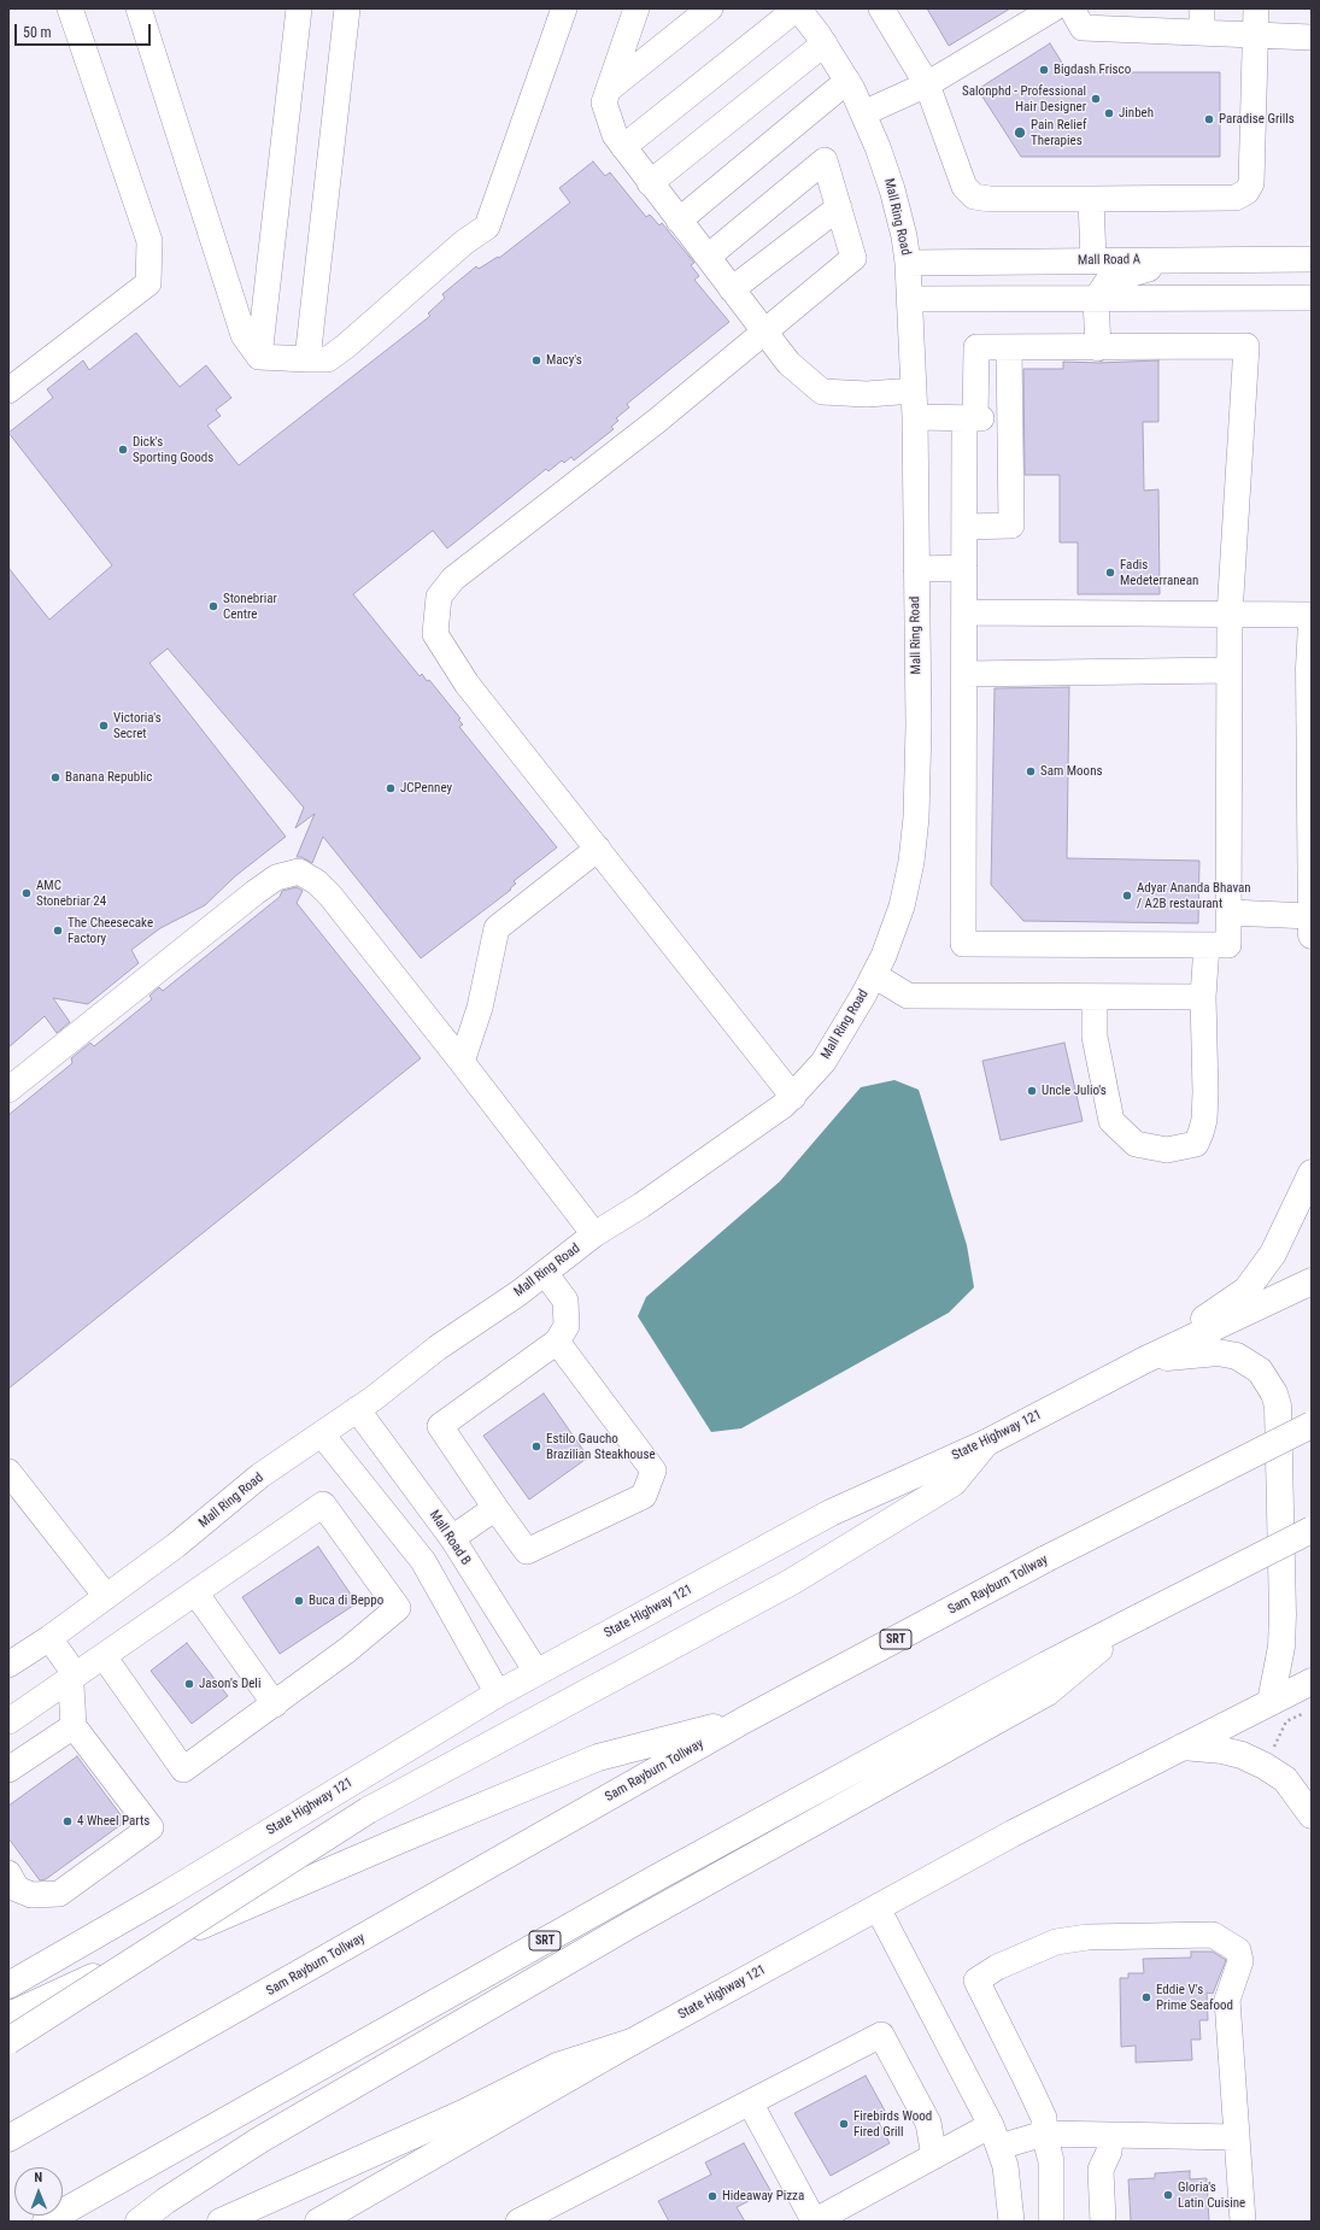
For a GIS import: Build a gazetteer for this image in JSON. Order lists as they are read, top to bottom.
{
  "streets": {
    "main road": ["State Highway 121", "Sam Rayburn Tollway", "SRT"],
    "street": ["Mall Ring Road", "Mall Road A", "Mall Road B"]
  },
  "crossings": [
    ["Mall Ring Road", "Mall Road A"],
    ["Mall Ring Road", "Mall Road B"],
    ["State Highway 121", "Mall Road B"]
  ],
  "places": [
    "Bigdash Frisco",
    "Salonphd - Professional Hair Designer",
    "Jinbeh",
    "Paradise Grills",
    "Pain Relief Therapies",
    "Macy's",
    "Dick's Sporting Goods",
    "Fadis Medeterranean",
    "Stonebriar Centre",
    "Victoria's Secret",
    "Sam Moons",
    "Banana Republic",
    "JCPenney",
    "AMC Stonebriar 24",
    "Adyar Ananda Bhavan / A2B restaurant",
    "The Cheesecake Factory",
    "Uncle Julio's",
    "Estilo Gaucho Brazilian Steakhouse",
    "Buca di Beppo",
    "Jason's Deli",
    "4 Wheel Parts",
    "Eddie V's Prime Seafood",
    "Firebirds Wood Fired Grill",
    "Gloria's Latin Cuisine",
    "Hideaway Pizza"
  ],
  "scale_bar": "50 m",
  "north": "top"
}
